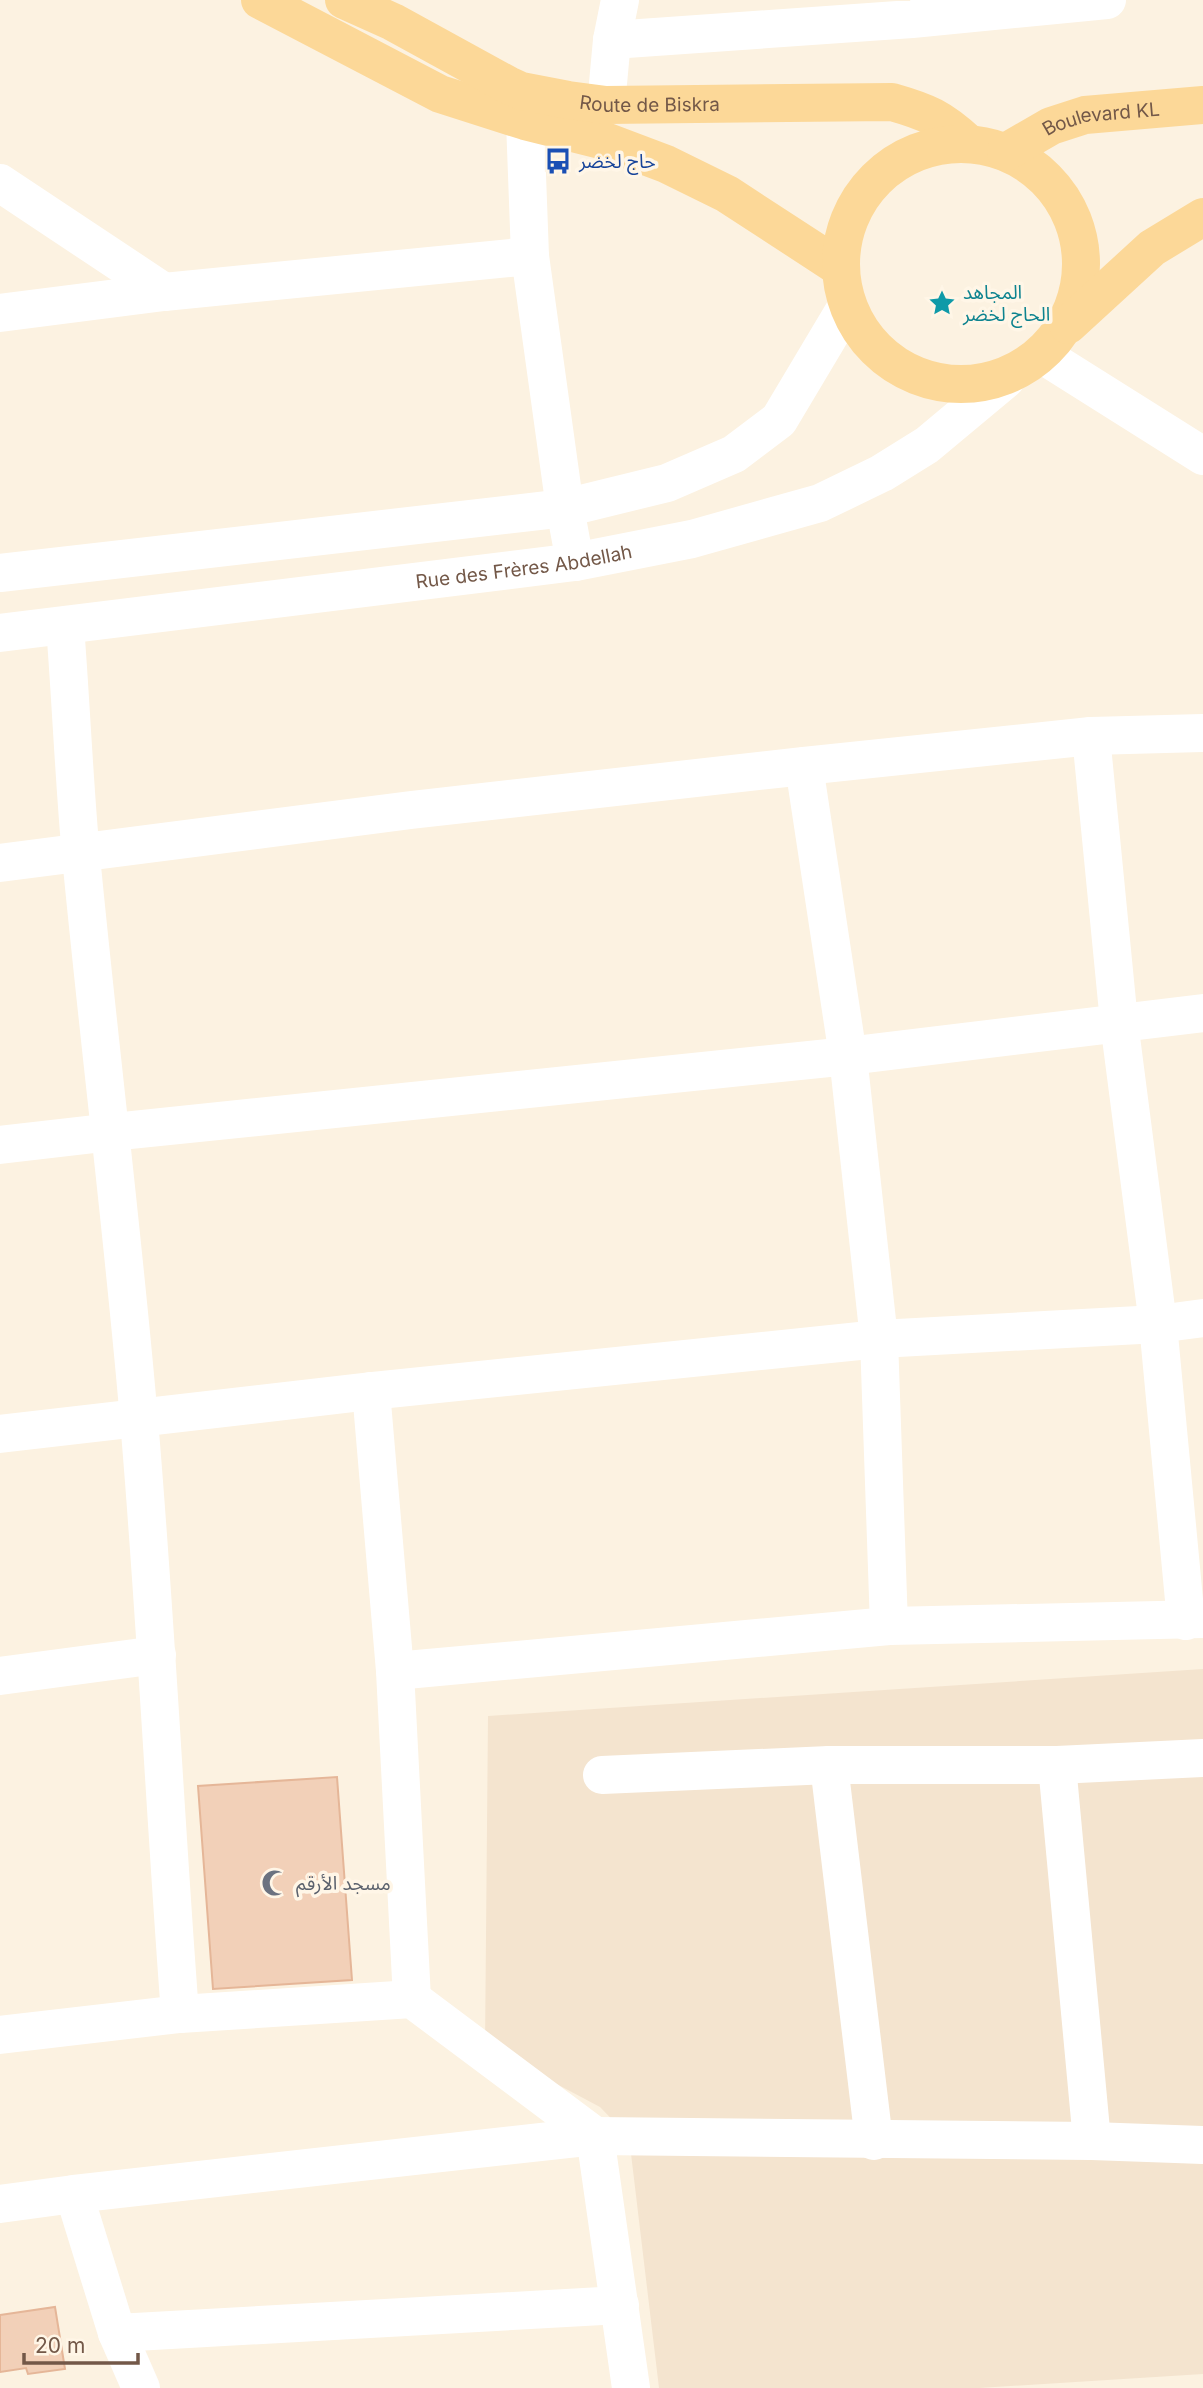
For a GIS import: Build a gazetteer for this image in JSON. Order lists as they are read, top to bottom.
{
  "streets": {
    "main road": ["Route de Biskra", "Boulevard KL"],
    "street": ["Rue des Frères Abdellah"]
  },
  "crossings": [
    ["Route de Biskra", "Boulevard KL"],
    ["Route de Biskra", "Rue des Frères Abdellah"],
    ["Boulevard KL", "Rue des Frères Abdellah"]
  ],
  "places": {
    "bus stop": ["حاج لخضر"],
    "place": ["المجاهد الحاج لخضر"],
    "mosque": ["مسجد الأرقم"]
  },
  "scale_bar": "20 m"
}
